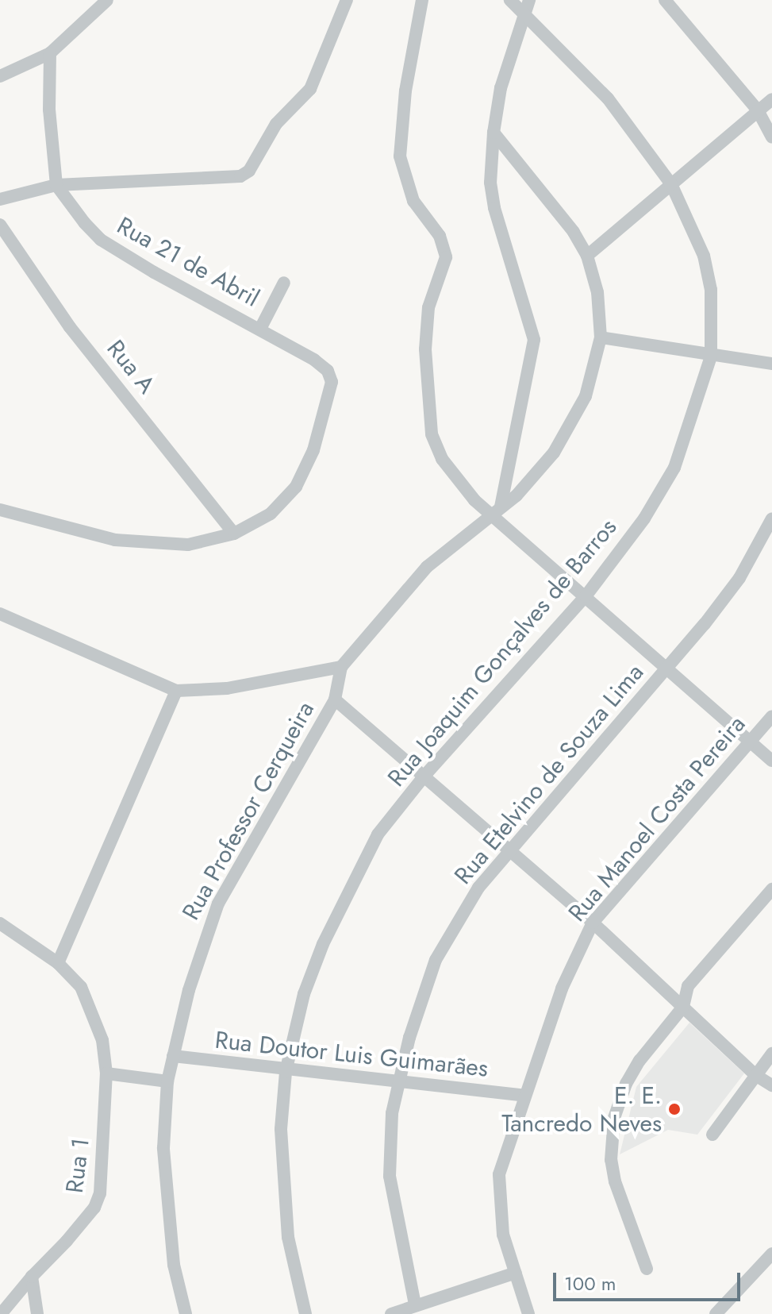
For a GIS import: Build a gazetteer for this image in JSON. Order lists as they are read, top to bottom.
{
  "streets": {
    "street": [
      "Rua 21 de Abril",
      "Rua A",
      "Rua Joaquim Gonçalves de Barros",
      "Rua Etelvino de Souza Lima",
      "Rua Professor Cerqueira",
      "Rua Manoel Costa Pereira",
      "Rua Doutor Luis Guimarães",
      "Rua 1"
    ]
  },
  "crossings": [
    ["Rua 21 de Abril", "Rua A"],
    ["Rua Joaquim Gonçalves de Barros", "Rua Doutor Luis Guimarães"],
    ["Rua Etelvino de Souza Lima", "Rua Doutor Luis Guimarães"],
    ["Rua Professor Cerqueira", "Rua Doutor Luis Guimarães"],
    ["Rua Manoel Costa Pereira", "Rua Doutor Luis Guimarães"]
  ],
  "places": ["E. E. Tancredo Neves"],
  "scale_bar": "100 m"
}
